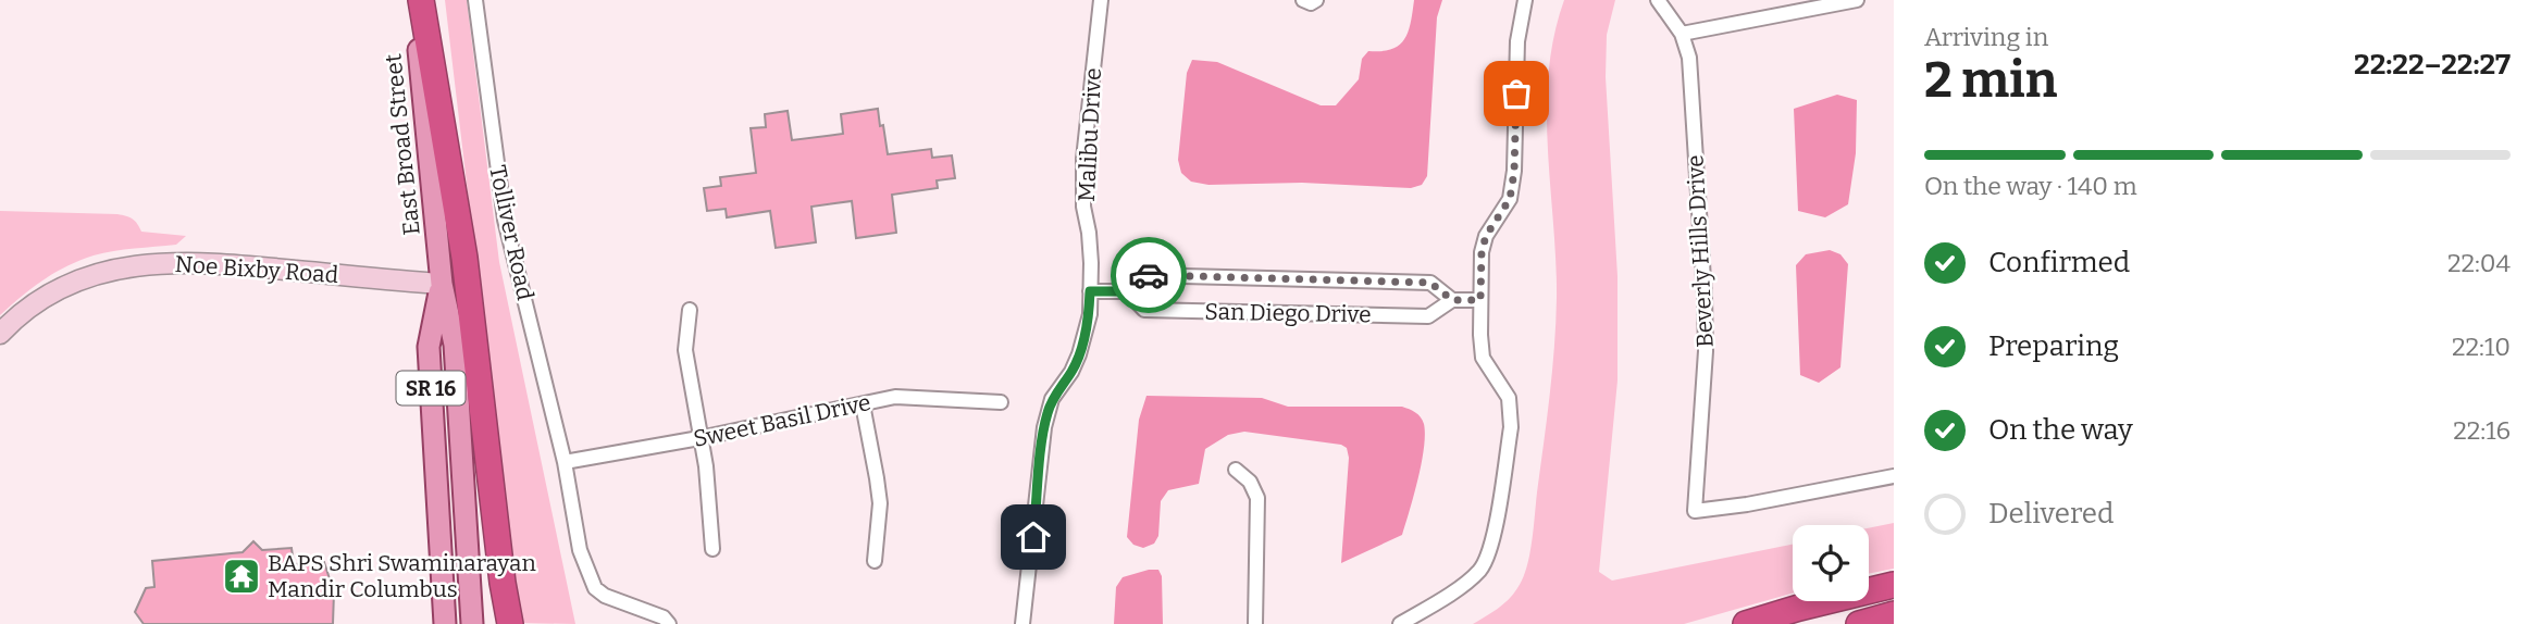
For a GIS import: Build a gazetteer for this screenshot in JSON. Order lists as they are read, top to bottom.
{
  "streets": {
    "main road": ["East Broad Street", "SR 16"],
    "street": [
      "Malibu Drive",
      "Tolliver Road",
      "Beverly Hills Drive",
      "Noe Bixby Road",
      "San Diego Drive",
      "Sweet Basil Drive"
    ]
  },
  "crossings": [
    ["Malibu Drive", "San Diego Drive"],
    ["East Broad Street", "Noe Bixby Road"],
    ["Tolliver Road", "Sweet Basil Drive"]
  ],
  "places": {
    "temple": ["BAPS Shri Swaminarayan Mandir Columbus"]
  },
  "page": {
    "heading": ["2 min", "Arriving in", "22:22–22:27"],
    "bar": "On the way · 140 m",
    "list": [
      ["Confirmed", "22:04"],
      ["Preparing", "22:10"],
      ["On the way", "22:16"],
      "Delivered"
    ]
  }
}
